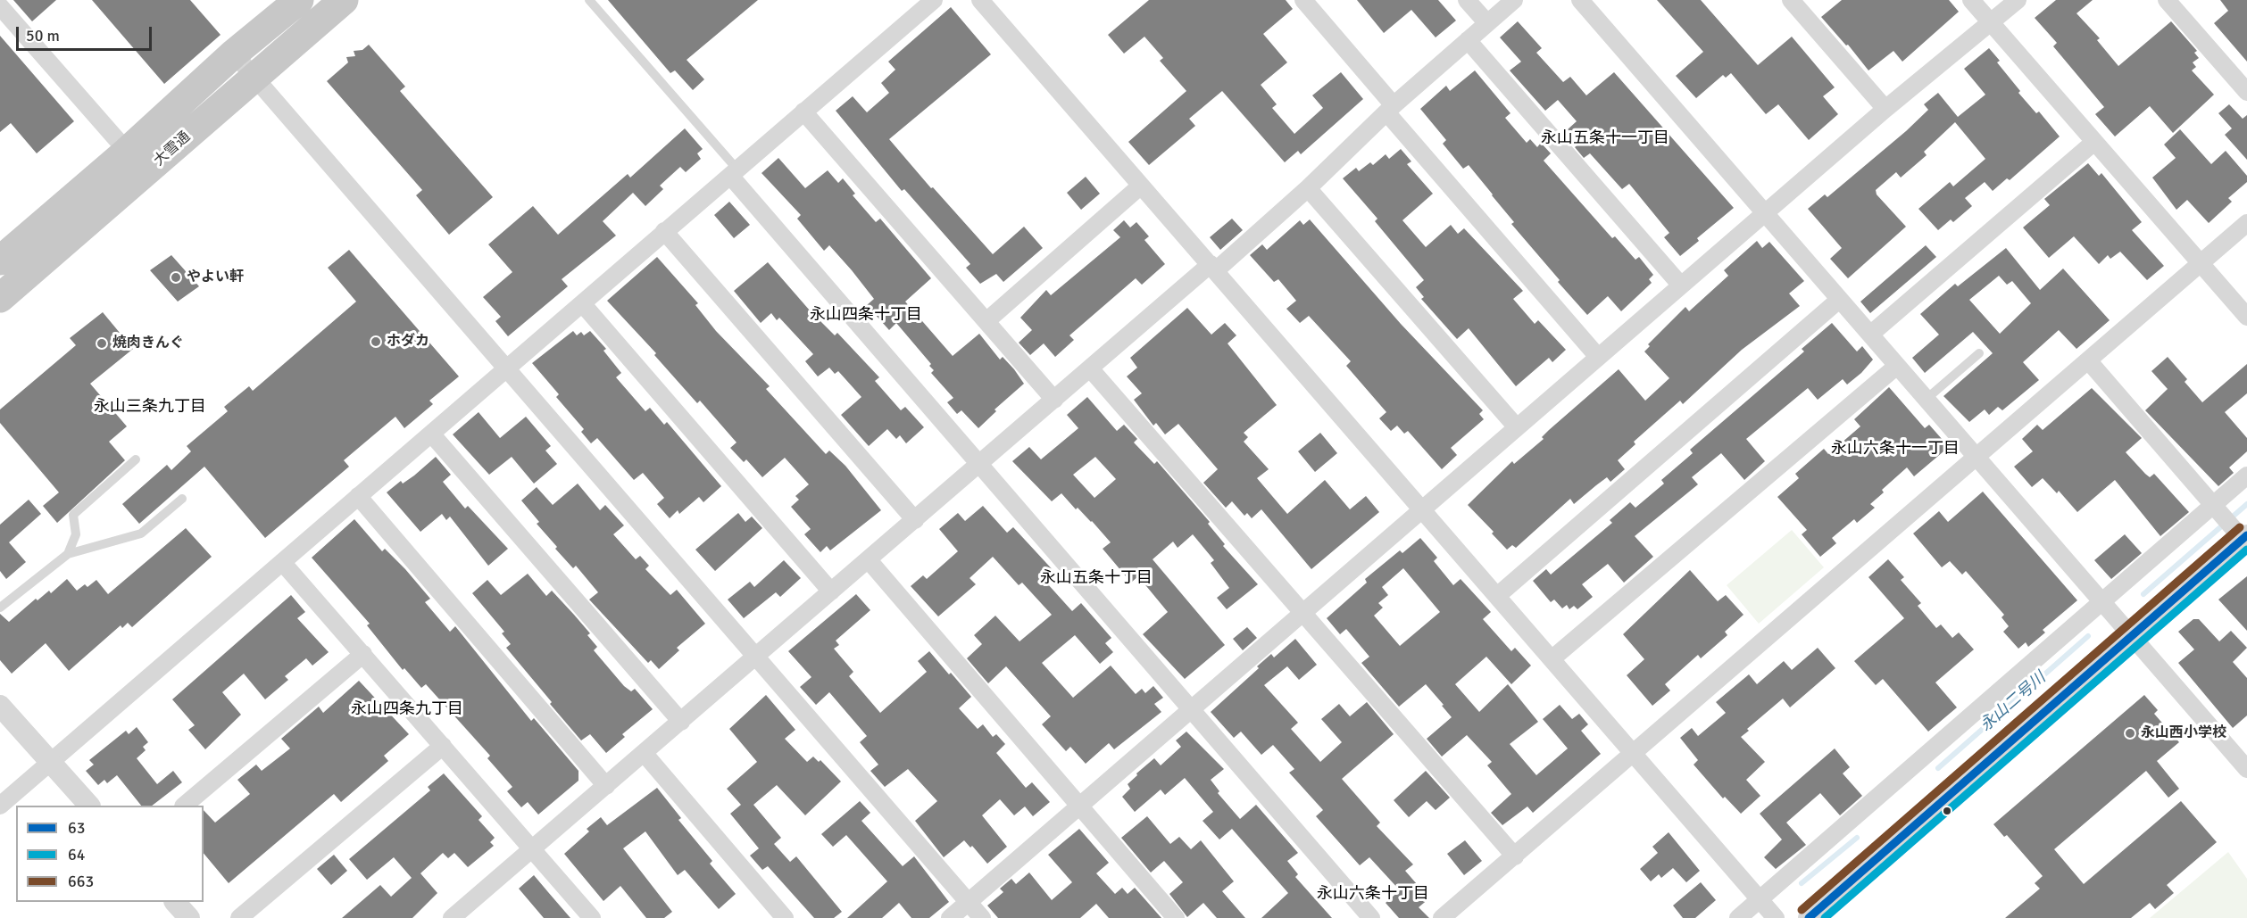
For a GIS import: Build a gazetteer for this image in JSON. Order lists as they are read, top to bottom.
{
  "streets": {
    "highway": ["大雪通"]
  },
  "districts": [
    "永山五条十一丁目",
    "永山四条十丁目",
    "永山三条九丁目",
    "永山六条十一丁目",
    "永山五条十丁目",
    "永山四条九丁目",
    "永山六条十丁目"
  ],
  "water": ["永山二号川"],
  "places": [
    "やよい軒",
    "ホダカ",
    "焼肉きんぐ",
    "永山西小学校"
  ],
  "lines": ["transit line 663", "transit line 63", "transit line 64"],
  "legend": ["63", "64", "663"],
  "scale_bar": "50 m"
}
